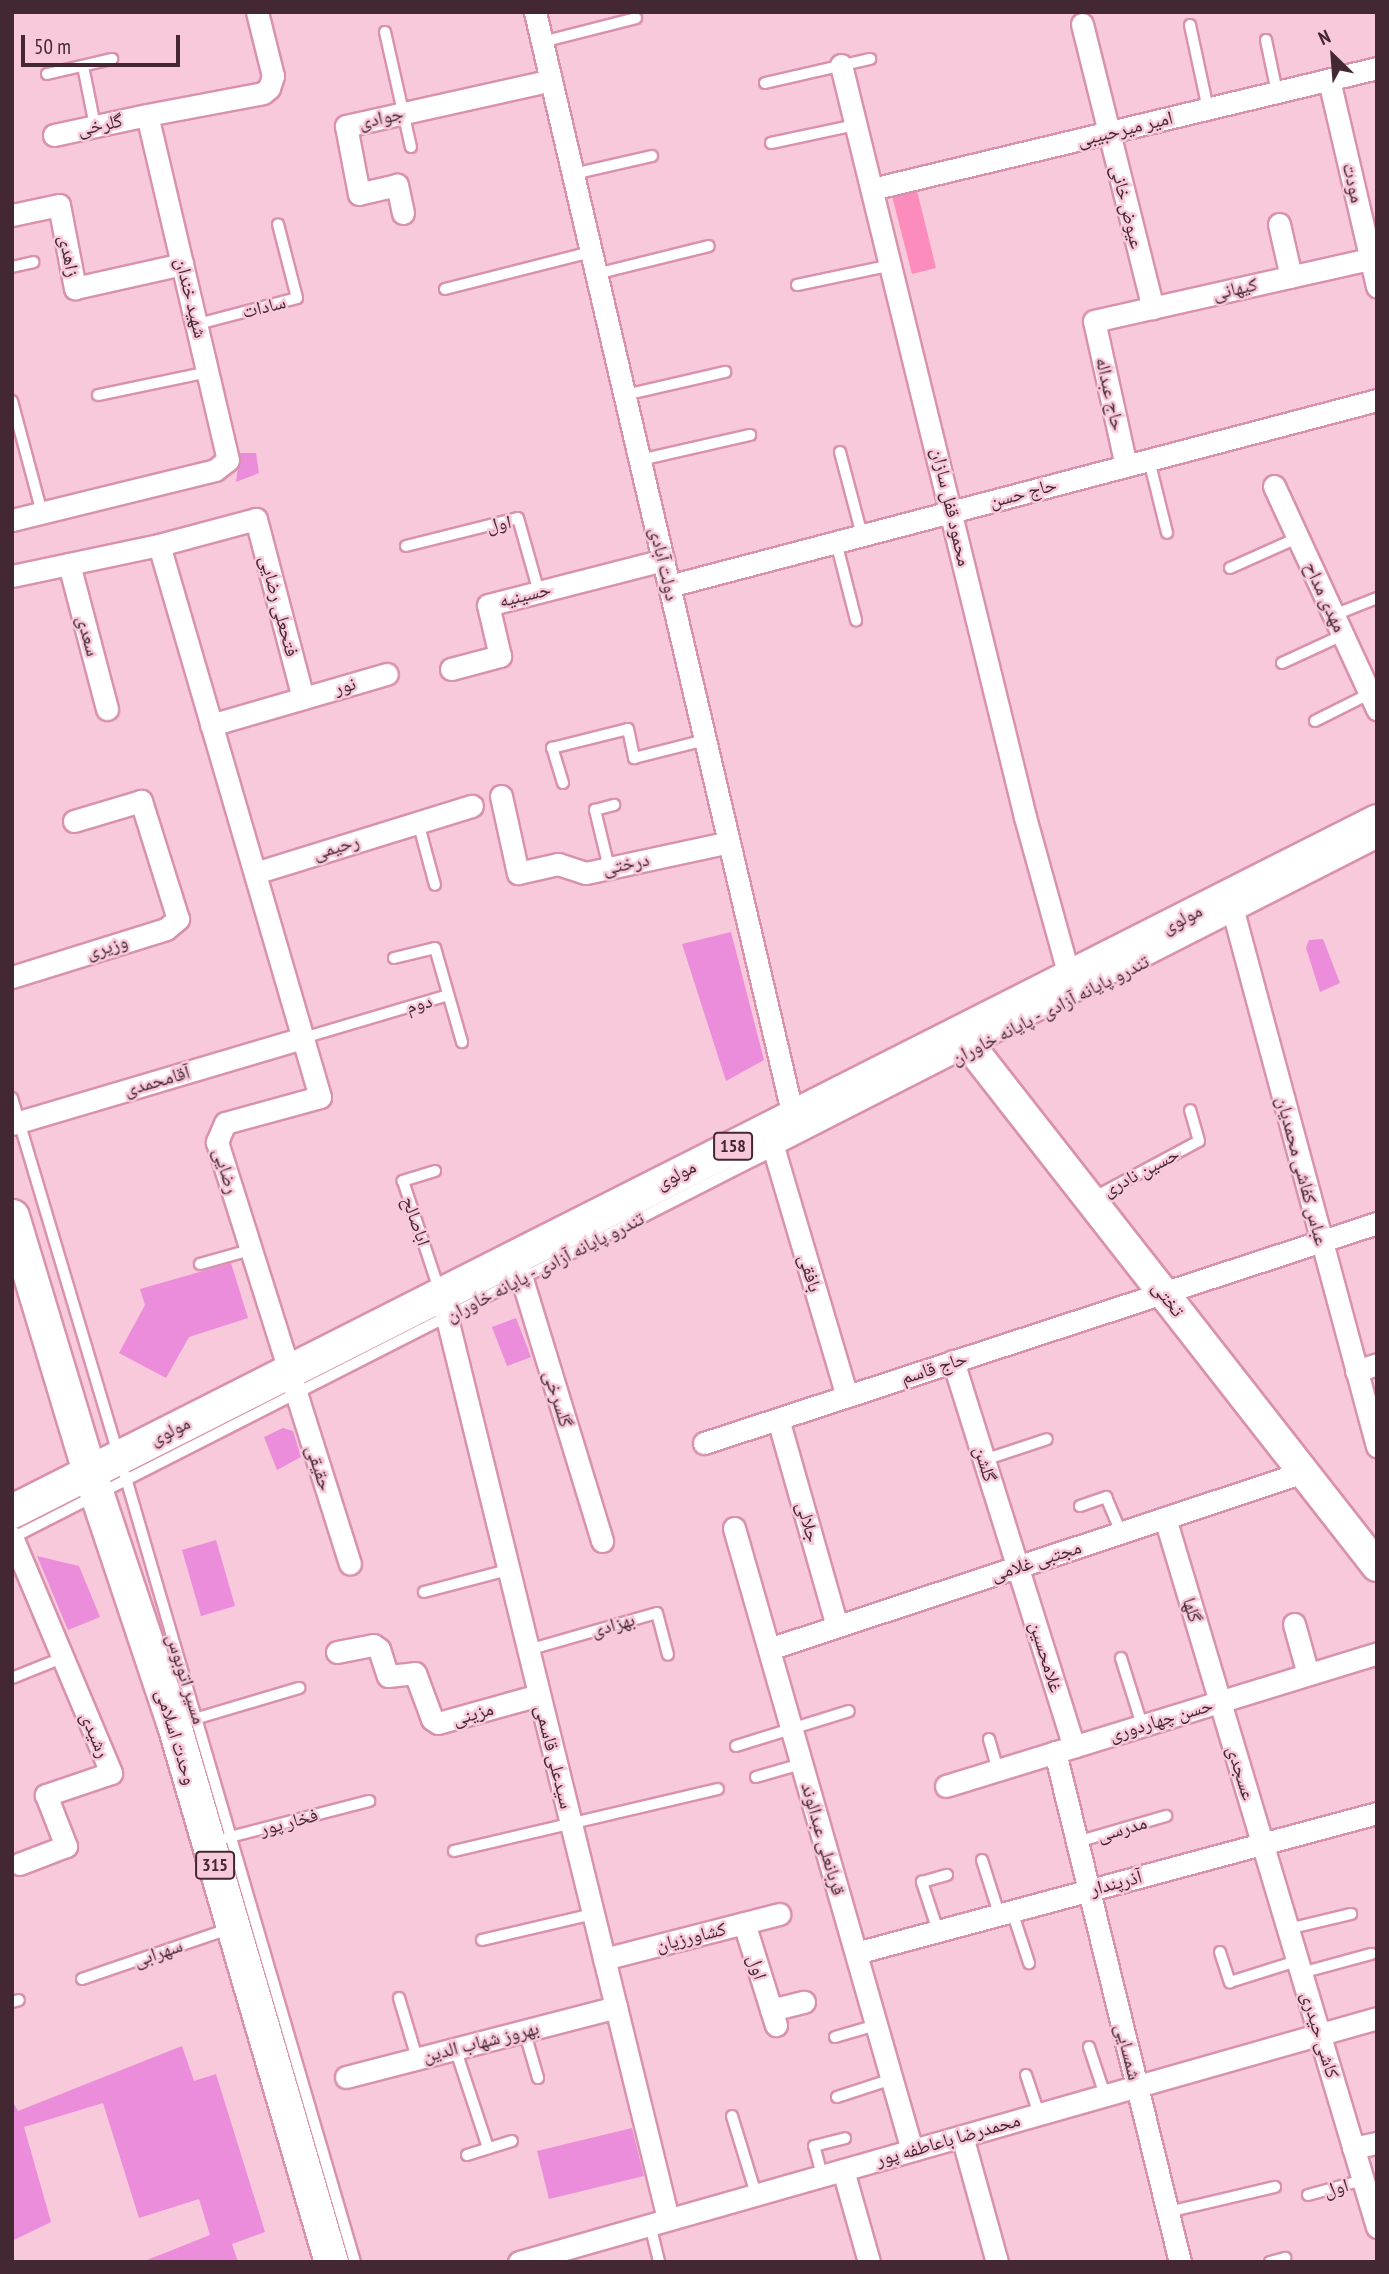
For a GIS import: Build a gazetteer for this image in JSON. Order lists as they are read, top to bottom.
{
  "streets": {
    "main road": [
      "مولوی",
      "158",
      "تختی",
      "وحدت اسلامی",
      "315"
    ],
    "street": [
      "جوادی",
      "گلرخی",
      "امیر میرحبیبی",
      "مودت",
      "عیوض خانی",
      "زاهدی",
      "کیهانی",
      "شهید خندان",
      "حاج عبداله",
      "حاج حسن",
      "محمود قفل سازان",
      "اول",
      "دولت آبادی",
      "حسینیه",
      "مهدی مداح",
      "فتحعلی رضایی",
      "سعدی",
      "نور",
      "رحیمی",
      "درختی",
      "وزیری",
      "آقامحمدی",
      "رضایی",
      "عباس کفاشی محمدیان",
      "بافقی",
      "حاج قاسم",
      "گلسرخی",
      "گلشن",
      "حقیقی",
      "جلالی",
      "مجتبی غلامی",
      "گلها",
      "غلامحسین",
      "مزینی",
      "حسن چهاردوری",
      "رشیدی",
      "سیدعلی قاسمی",
      "عسجدی",
      "مدرسی",
      "قربانعلی عبدالوند",
      "آذرپندار",
      "کشاورزیان",
      "کاشی حیدری",
      "بهروز شهاب الدین",
      "شمسایی",
      "محمدرضا باعاطفه پور"
    ],
    "lane": [
      "سادات",
      "دوم",
      "تندرو پایانه آزادی - پایانه خاوران",
      "حسین نادری",
      "اباصالح",
      "بهزادی",
      "مسیر اتوبوس",
      "فخار پور",
      "سهرابی"
    ]
  },
  "crossings": [
    ["جوادی", "دولت آبادی"],
    ["گلرخی", "شهید خندان"],
    ["امیر میرحبیبی", "مودت"],
    ["امیر میرحبیبی", "عیوض خانی"],
    ["امیر میرحبیبی", "محمود قفل سازان"],
    ["مودت", "کیهانی"],
    ["عیوض خانی", "کیهانی"],
    ["زاهدی", "شهید خندان"],
    ["کیهانی", "حاج عبداله"],
    ["شهید خندان", "سادات"],
    ["حاج عبداله", "حاج حسن"],
    ["حاج حسن", "محمود قفل سازان"],
    ["حاج حسن", "دولت آبادی"],
    ["محمود قفل سازان", "مولوی"],
    ["اول", "حسینیه"],
    ["اول", "کشاورزیان"],
    ["اول", "کاشی حیدری"],
    ["دولت آبادی", "حسینیه"],
    ["دولت آبادی", "درختی"],
    ["دولت آبادی", "مولوی"],
    ["فتحعلی رضایی", "سعدی"],
    ["فتحعلی رضایی", "نور"],
    ["مولوی", "تندرو پایانه آزادی - پایانه خاوران"],
    ["مولوی", "رضایی"],
    ["مولوی", "عباس کفاشی محمدیان"],
    ["مولوی", "اباصالح"],
    ["مولوی", "تختی"],
    ["مولوی", "گلسرخی"],
    ["مولوی", "حقیقی"],
    ["مولوی", "مسیر اتوبوس"],
    ["مولوی", "وحدت اسلامی"],
    ["مولوی", "سیدعلی قاسمی"],
    ["دوم", "آقامحمدی"],
    ["دوم", "رضایی"],
    ["تندرو پایانه آزادی - پایانه خاوران", "عباس کفاشی محمدیان"],
    ["تندرو پایانه آزادی - پایانه خاوران", "بافقی"],
    ["تندرو پایانه آزادی - پایانه خاوران", "تختی"],
    ["تندرو پایانه آزادی - پایانه خاوران", "گلسرخی"],
    ["آقامحمدی", "رضایی"],
    ["آقامحمدی", "مسیر اتوبوس"],
    ["رضایی", "حقیقی"],
    ["عباس کفاشی محمدیان", "حاج قاسم"],
    ["حسین نادری", "تختی"],
    ["اباصالح", "سیدعلی قاسمی"],
    ["بافقی", "حاج قاسم"],
    ["تختی", "حاج قاسم"],
    ["تختی", "مجتبی غلامی"],
    ["حاج قاسم", "گلشن"],
    ["حاج قاسم", "جلالی"],
    ["گلشن", "مجتبی غلامی"],
    ["گلشن", "غلامحسین"],
    ["جلالی", "مجتبی غلامی"],
    ["مجتبی غلامی", "گلها"],
    ["مجتبی غلامی", "غلامحسین"],
    ["مجتبی غلامی", "قربانعلی عبدالوند"],
    ["گلها", "حسن چهاردوری"],
    ["گلها", "عسجدی"],
    ["بهزادی", "سیدعلی قاسمی"],
    ["غلامحسین", "حسن چهاردوری"],
    ["غلامحسین", "مدرسی"],
    ["مسیر اتوبوس", "وحدت اسلامی"],
    ["مزینی", "سیدعلی قاسمی"],
    ["حسن چهاردوری", "عسجدی"],
    ["حسن چهاردوری", "مدرسی"],
    ["وحدت اسلامی", "فخار پور"],
    ["وحدت اسلامی", "سهرابی"],
    ["سیدعلی قاسمی", "کشاورزیان"],
    ["سیدعلی قاسمی", "بهروز شهاب الدین"],
    ["سیدعلی قاسمی", "محمدرضا باعاطفه پور"],
    ["عسجدی", "آذرپندار"],
    ["عسجدی", "کاشی حیدری"],
    ["مدرسی", "آذرپندار"],
    ["مدرسی", "شمسایی"],
    ["قربانعلی عبدالوند", "آذرپندار"],
    ["قربانعلی عبدالوند", "محمدرضا باعاطفه پور"],
    ["آذرپندار", "کاشی حیدری"],
    ["آذرپندار", "شمسایی"],
    ["کاشی حیدری", "محمدرضا باعاطفه پور"],
    ["شمسایی", "محمدرضا باعاطفه پور"]
  ],
  "scale_bar": "50 m",
  "north": "top left"
}
